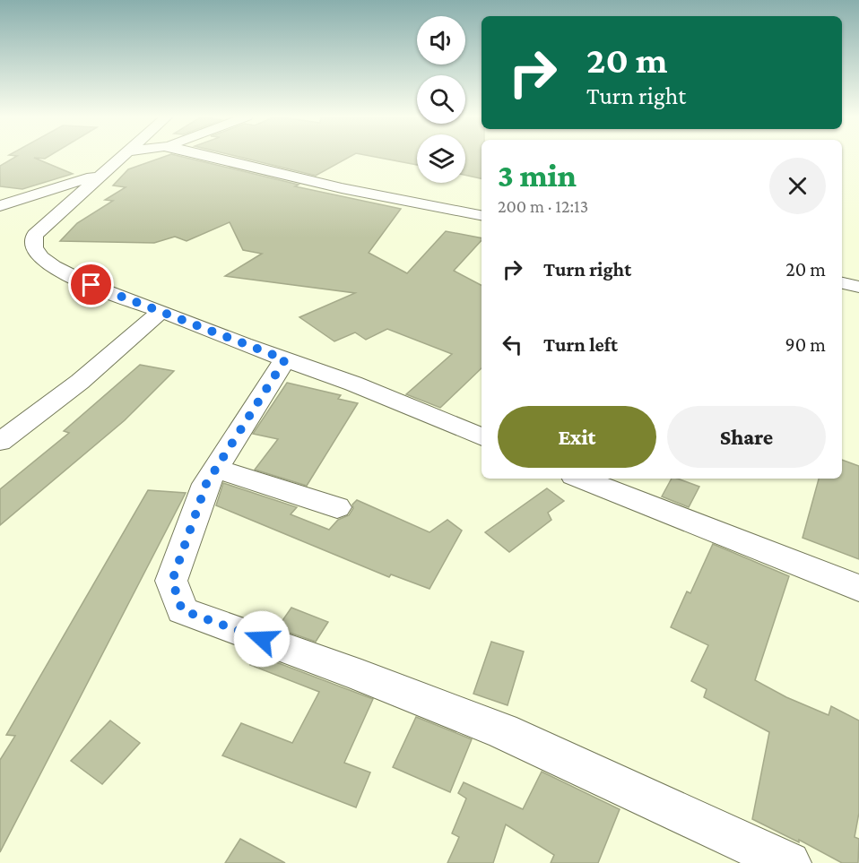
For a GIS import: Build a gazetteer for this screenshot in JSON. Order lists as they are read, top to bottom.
{
  "page": {
    "turn": ["20 m", "Turn right"],
    "heading": ["3 min", "200 m · 12:13"],
    "list": [
      {
        "name": "Turn right",
        "value": "20 m"
      },
      {
        "name": "Turn left",
        "value": "90 m"
      }
    ],
    "buttons": ["Exit", "Share"]
  }
}
